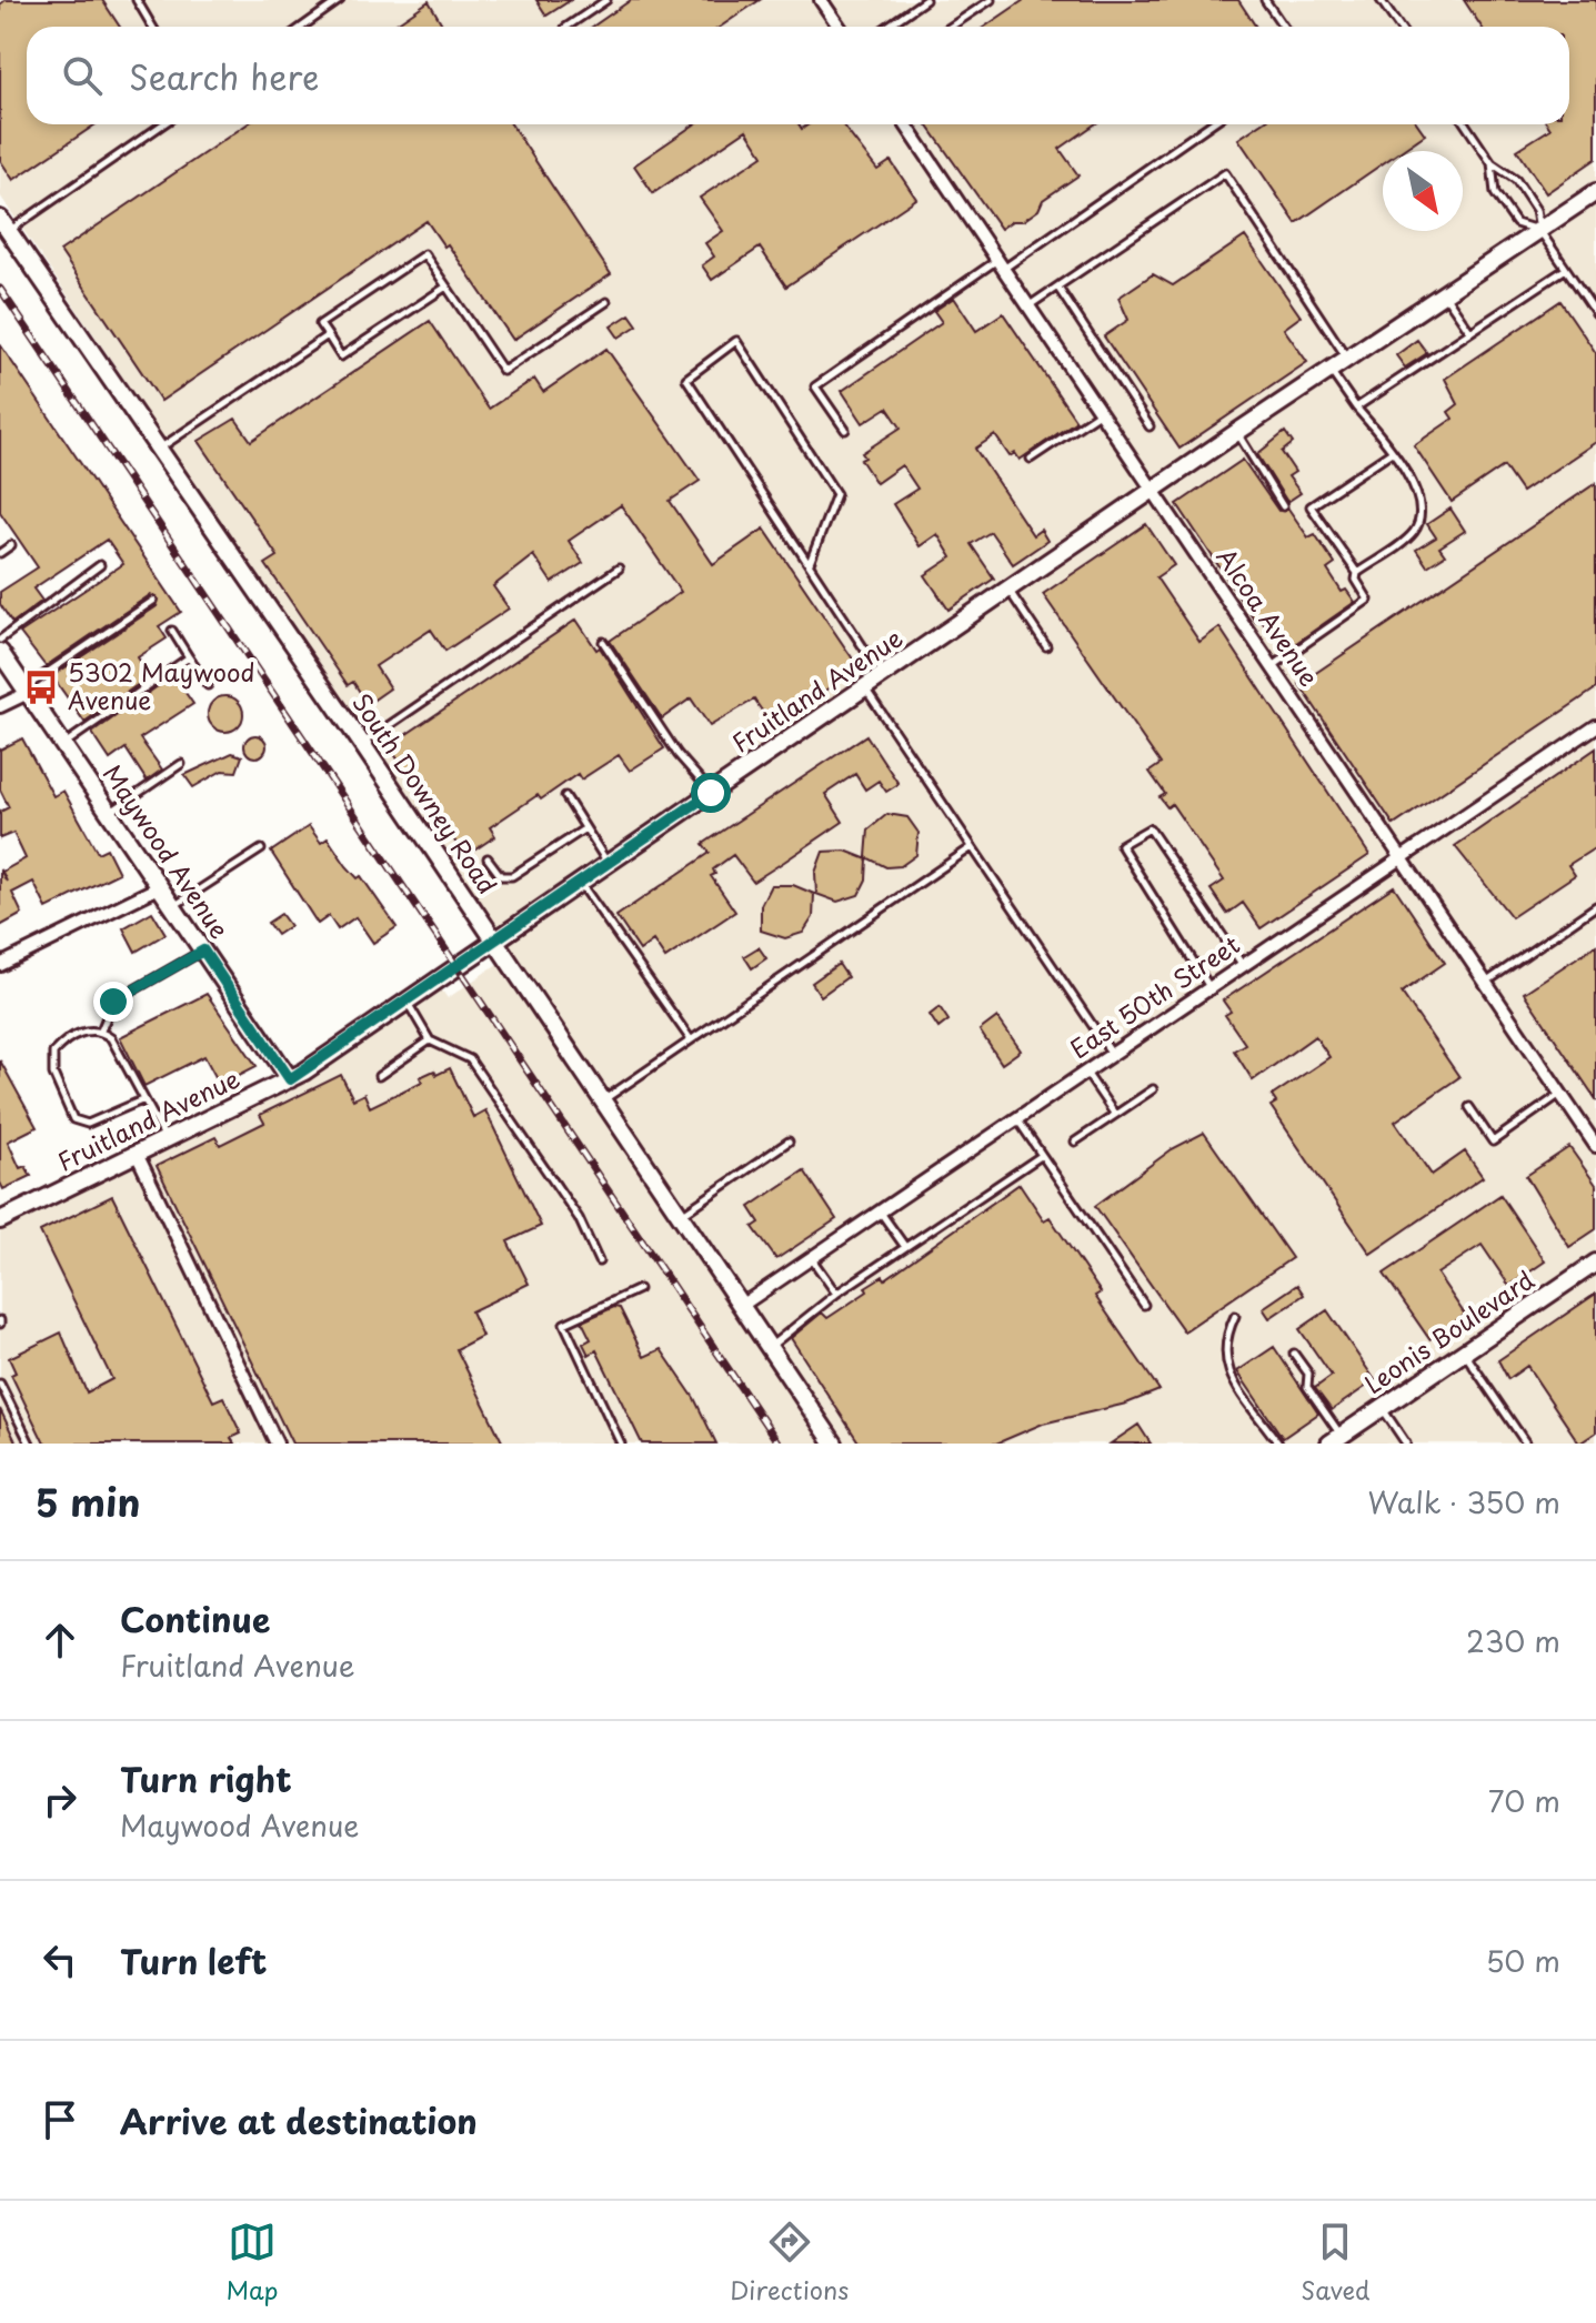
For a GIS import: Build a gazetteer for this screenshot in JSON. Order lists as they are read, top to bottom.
{
  "streets": {
    "street": [
      "Alcoa Avenue",
      "Fruitland Avenue",
      "South Downey Road",
      "Maywood Avenue",
      "East 50th Street",
      "Leonis Boulevard"
    ]
  },
  "crossings": [
    ["Alcoa Avenue", "Fruitland Avenue"],
    ["Alcoa Avenue", "East 50th Street"],
    ["Fruitland Avenue", "South Downey Road"],
    ["Fruitland Avenue", "Maywood Avenue"],
    ["South Downey Road", "East 50th Street"]
  ],
  "places": {
    "bus stop": ["5302 Maywood Avenue"]
  },
  "north": "bottom right",
  "page": {
    "search": "Search here",
    "heading": ["5 min", "Walk · 350 m"],
    "list": [
      ["Continue", "Fruitland Avenue", "230 m"],
      ["Turn right", "Maywood Avenue", "70 m"],
      ["Turn left", "50 m"],
      "Arrive at destination"
    ],
    "nav": ["Map", "Directions", "Saved"]
  }
}
